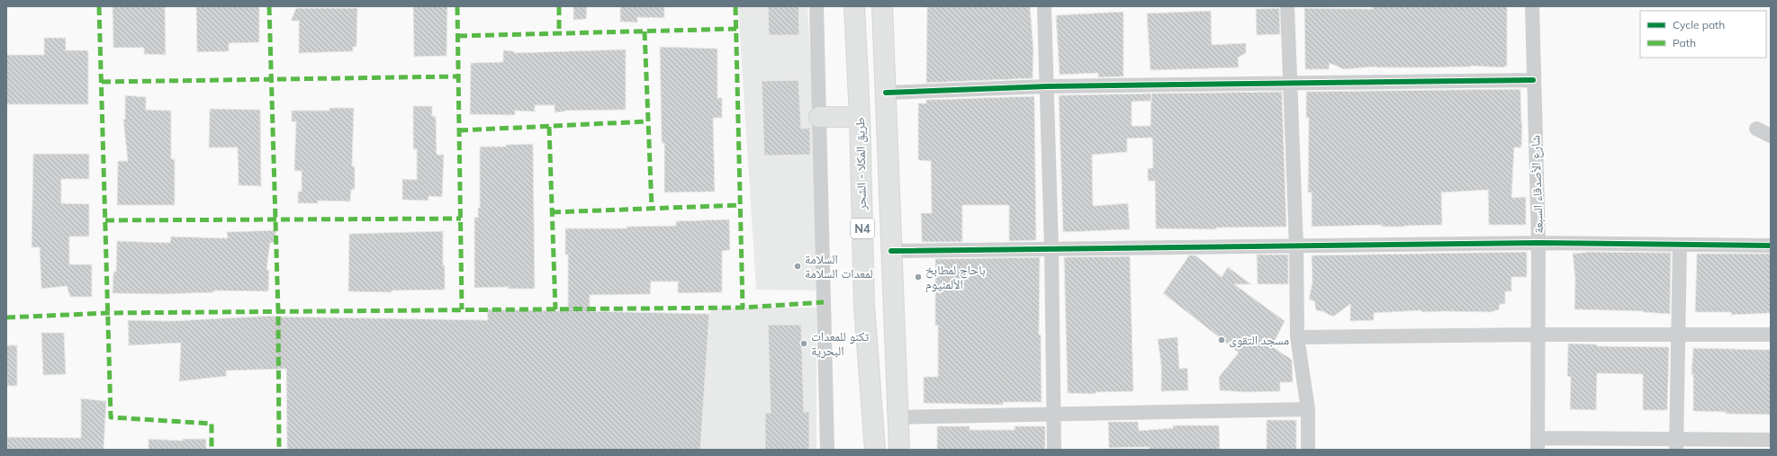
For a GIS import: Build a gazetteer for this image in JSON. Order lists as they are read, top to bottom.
{
  "streets": {
    "highway": ["طريق المكلا - الشحر", "N4"],
    "street": ["شارع الأصدقاء السبعة"]
  },
  "places": [
    "السلامة لمعدات السلامة",
    "باحاج لمطابخ الألمنيوم",
    "مسجد التقوى",
    "تكنو للمعدات البحرية"
  ],
  "legend": ["Cycle path", "Path"]
}
